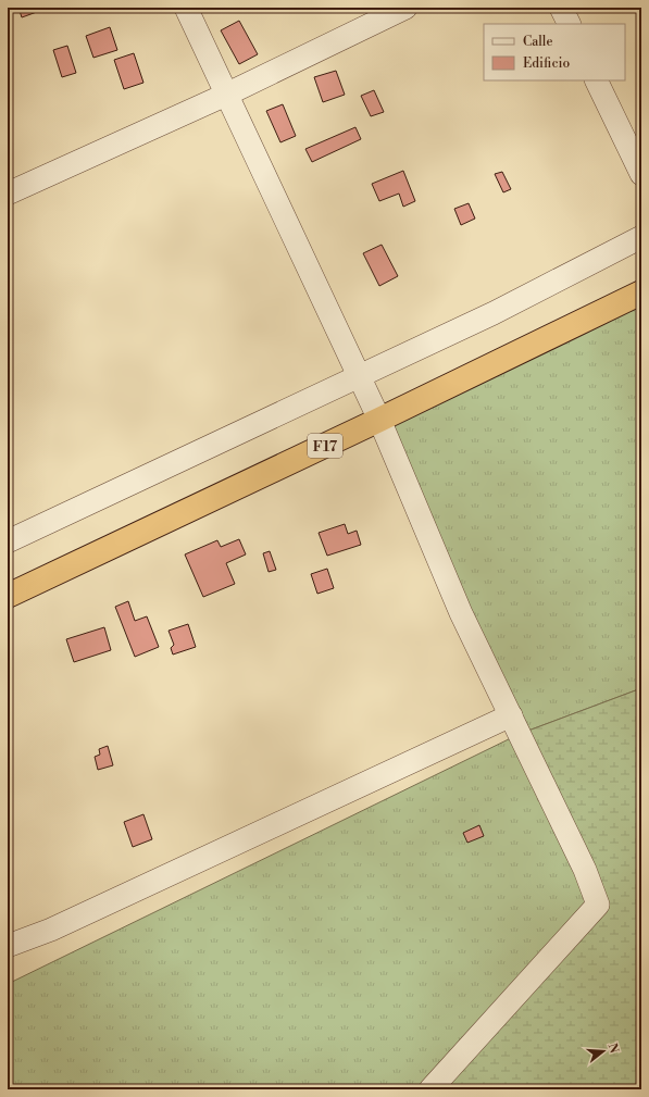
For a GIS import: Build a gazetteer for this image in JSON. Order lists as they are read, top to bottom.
{
  "streets": {
    "highway": ["F17"]
  },
  "legend": ["Calle", "Edificio"],
  "north": "right"
}
